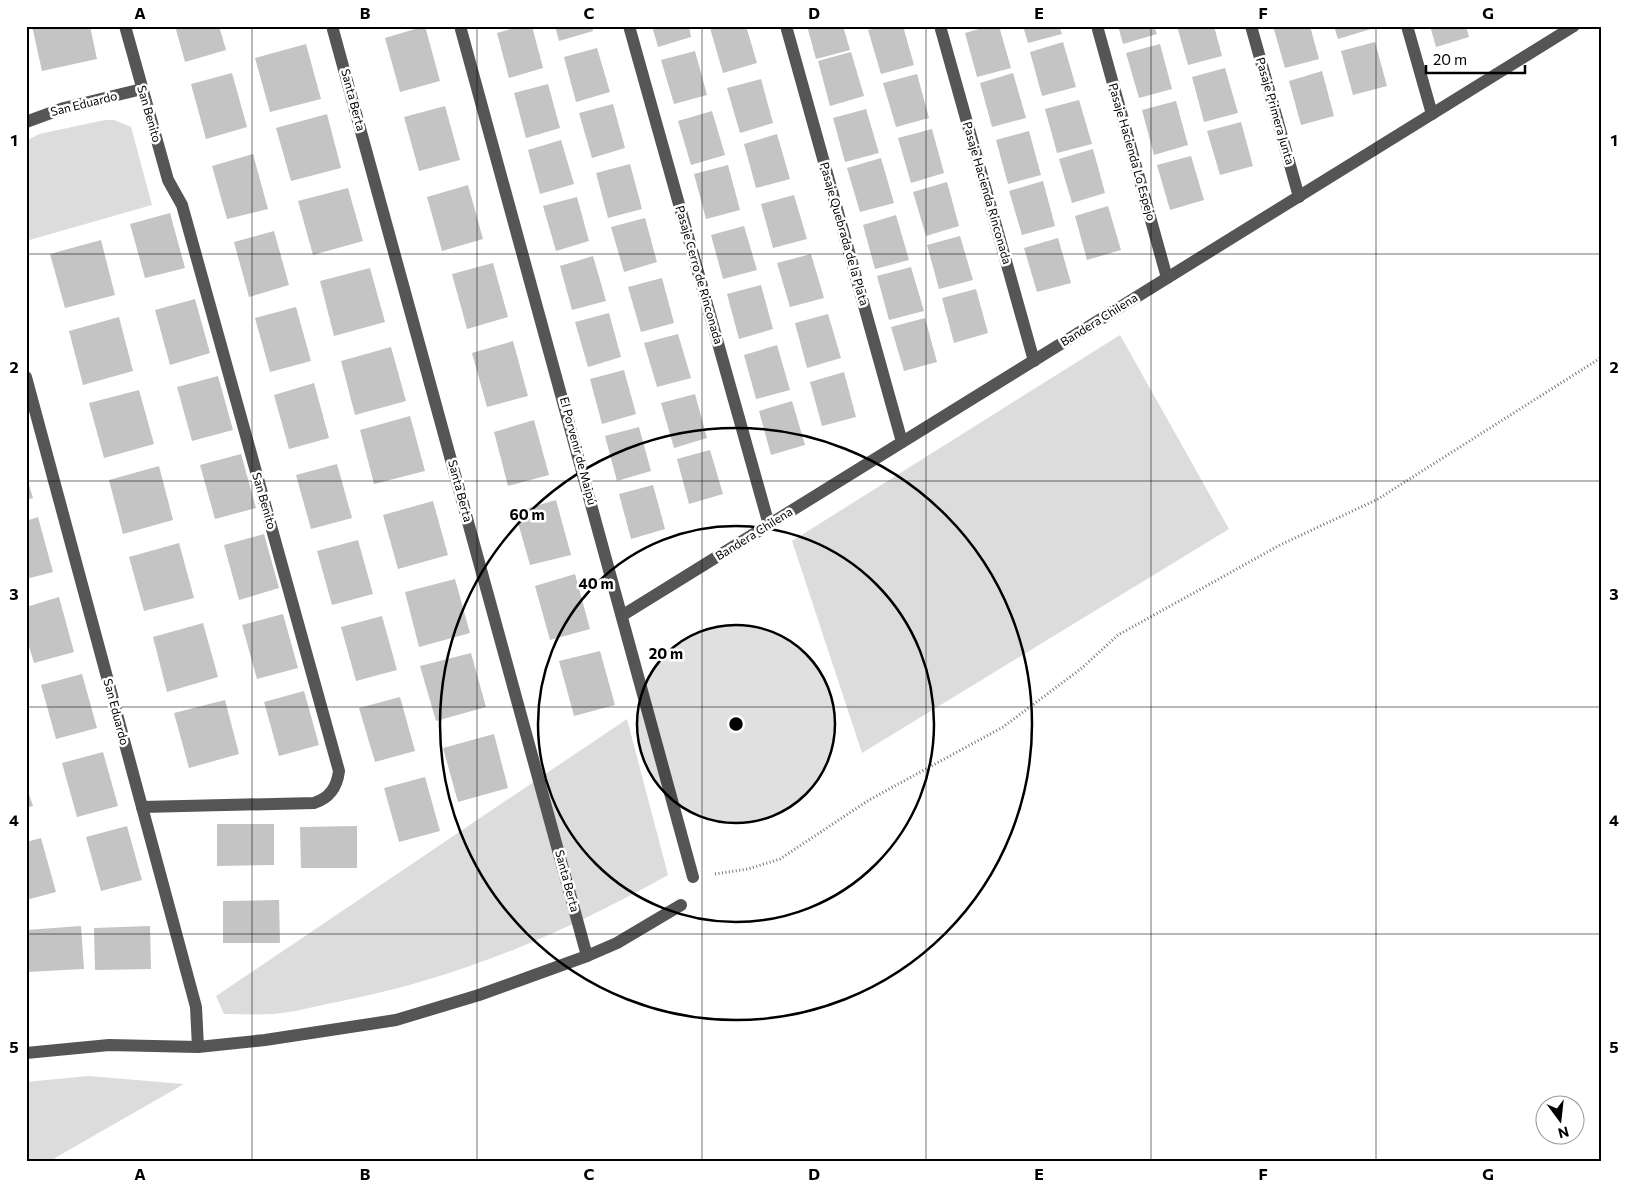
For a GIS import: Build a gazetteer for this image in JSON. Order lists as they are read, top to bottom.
{
  "streets": {
    "street": [
      "Santa Berta",
      "San Eduardo",
      "Pasaje Primera Junta",
      "San Benito",
      "Pasaje Hacienda Lo Espejo",
      "Pasaje Hacienda Rinconada",
      "Pasaje Quebrada de la Plata",
      "Pasaje Cerro de Rinconada",
      "Bandera Chilena",
      "El Porvenir de Maipú"
    ]
  },
  "crossings": [
    ["San Eduardo", "San Benito"],
    ["Pasaje Primera Junta", "Bandera Chilena"],
    ["Pasaje Hacienda Lo Espejo", "Bandera Chilena"],
    ["Pasaje Hacienda Rinconada", "Bandera Chilena"],
    ["Pasaje Quebrada de la Plata", "Bandera Chilena"],
    ["Pasaje Cerro de Rinconada", "Bandera Chilena"],
    ["Bandera Chilena", "El Porvenir de Maipú"]
  ],
  "scale_bar": "20 m",
  "north": "bottom",
  "grid": {
    "columns": [
      "A",
      "B",
      "C",
      "D",
      "E",
      "F",
      "G"
    ],
    "rows": [
      "1",
      "2",
      "3",
      "4",
      "5"
    ]
  },
  "rings": ["60 m", "40 m", "20 m"]
}
